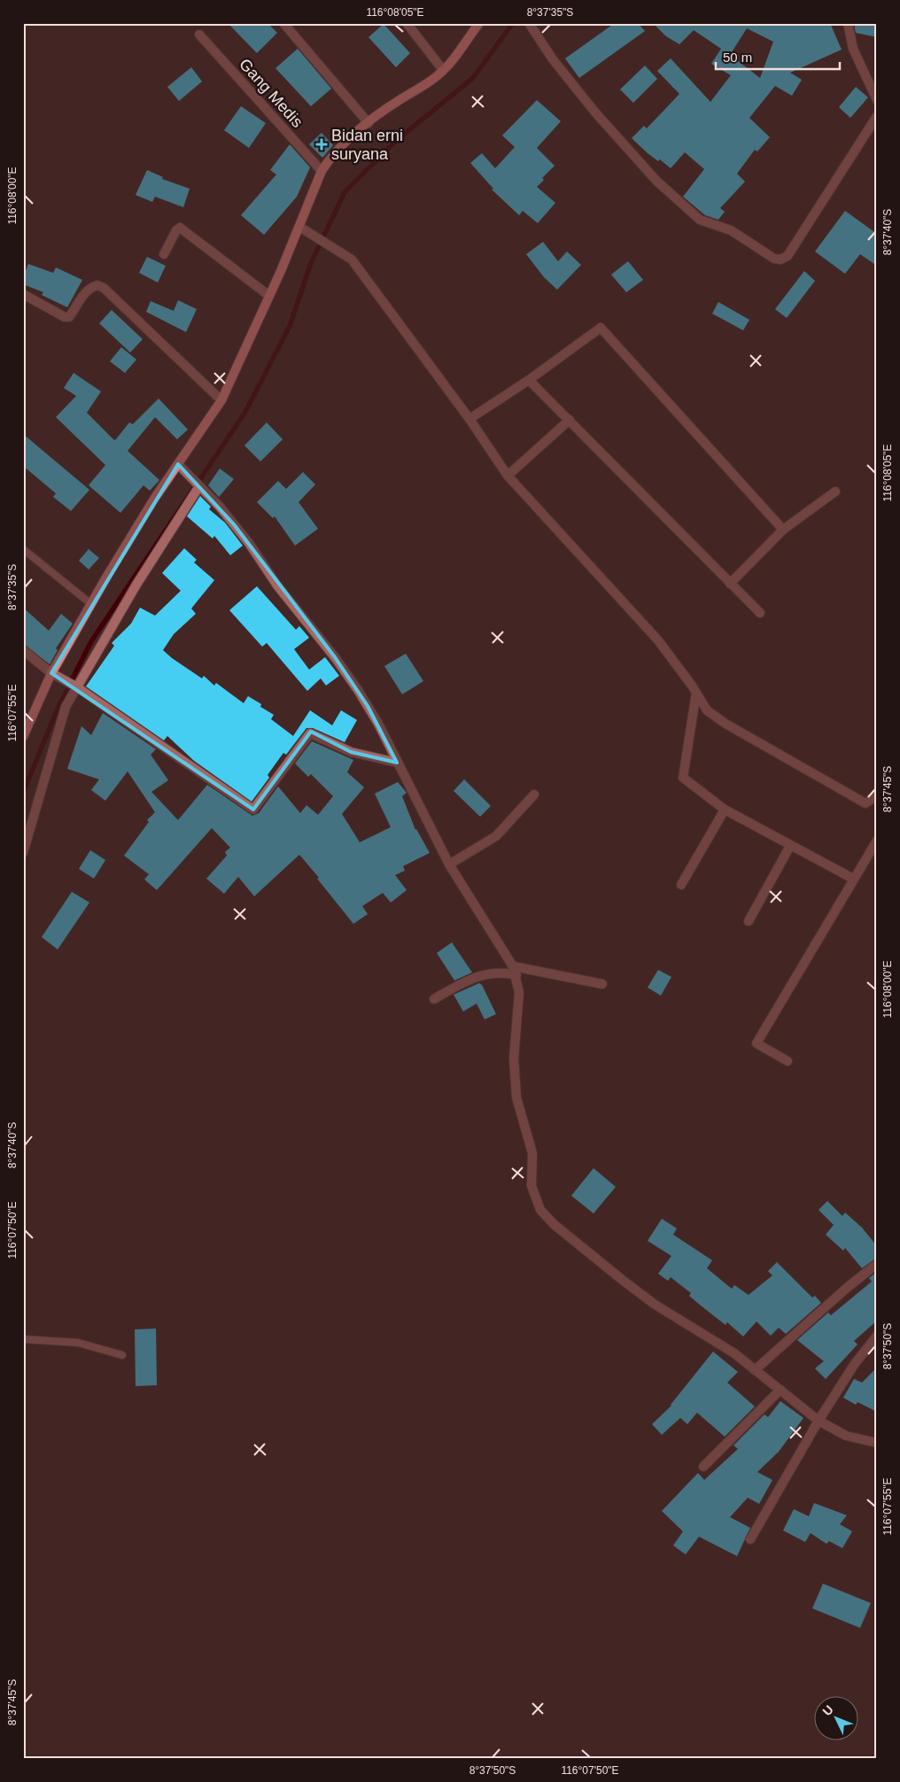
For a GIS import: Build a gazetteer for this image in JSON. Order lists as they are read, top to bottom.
{
  "streets": {
    "street": ["Gang Medis"]
  },
  "places": {
    "health": ["Bidan erni suryana"]
  },
  "scale_bar": "50 m",
  "north": "top left",
  "coordinates": [
    "116°08'05\"E",
    "8°37'35\"S",
    "116°08'00\"E",
    "8°37'40\"S",
    "116°07'55\"E",
    "8°37'45\"S",
    "116°07'50\"E",
    "8°37'50\"S"
  ]
}
